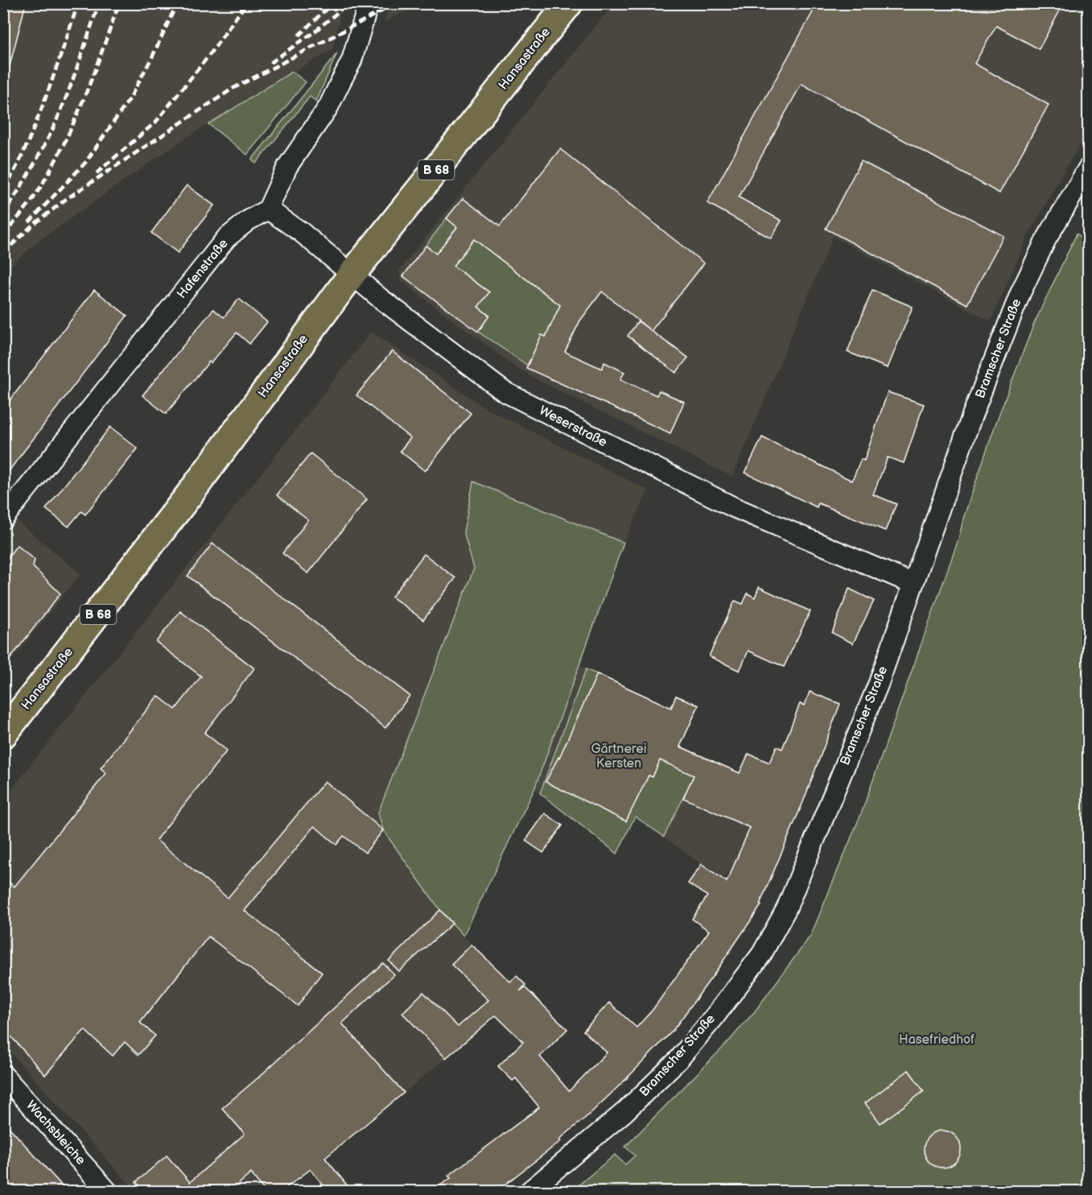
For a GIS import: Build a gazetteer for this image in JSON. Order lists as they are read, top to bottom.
{
  "streets": {
    "main road": ["Hansastraße", "B 68"],
    "street": [
      "Hafenstraße",
      "Bramscher Straße",
      "Weserstraße",
      "Wachsbleiche"
    ]
  },
  "crossings": [
    ["Hansastraße", "Weserstraße"],
    ["Hafenstraße", "Weserstraße"],
    ["Bramscher Straße", "Weserstraße"]
  ],
  "parks": ["Gärtnerei Kersten", "Hasefriedhof"]
}
